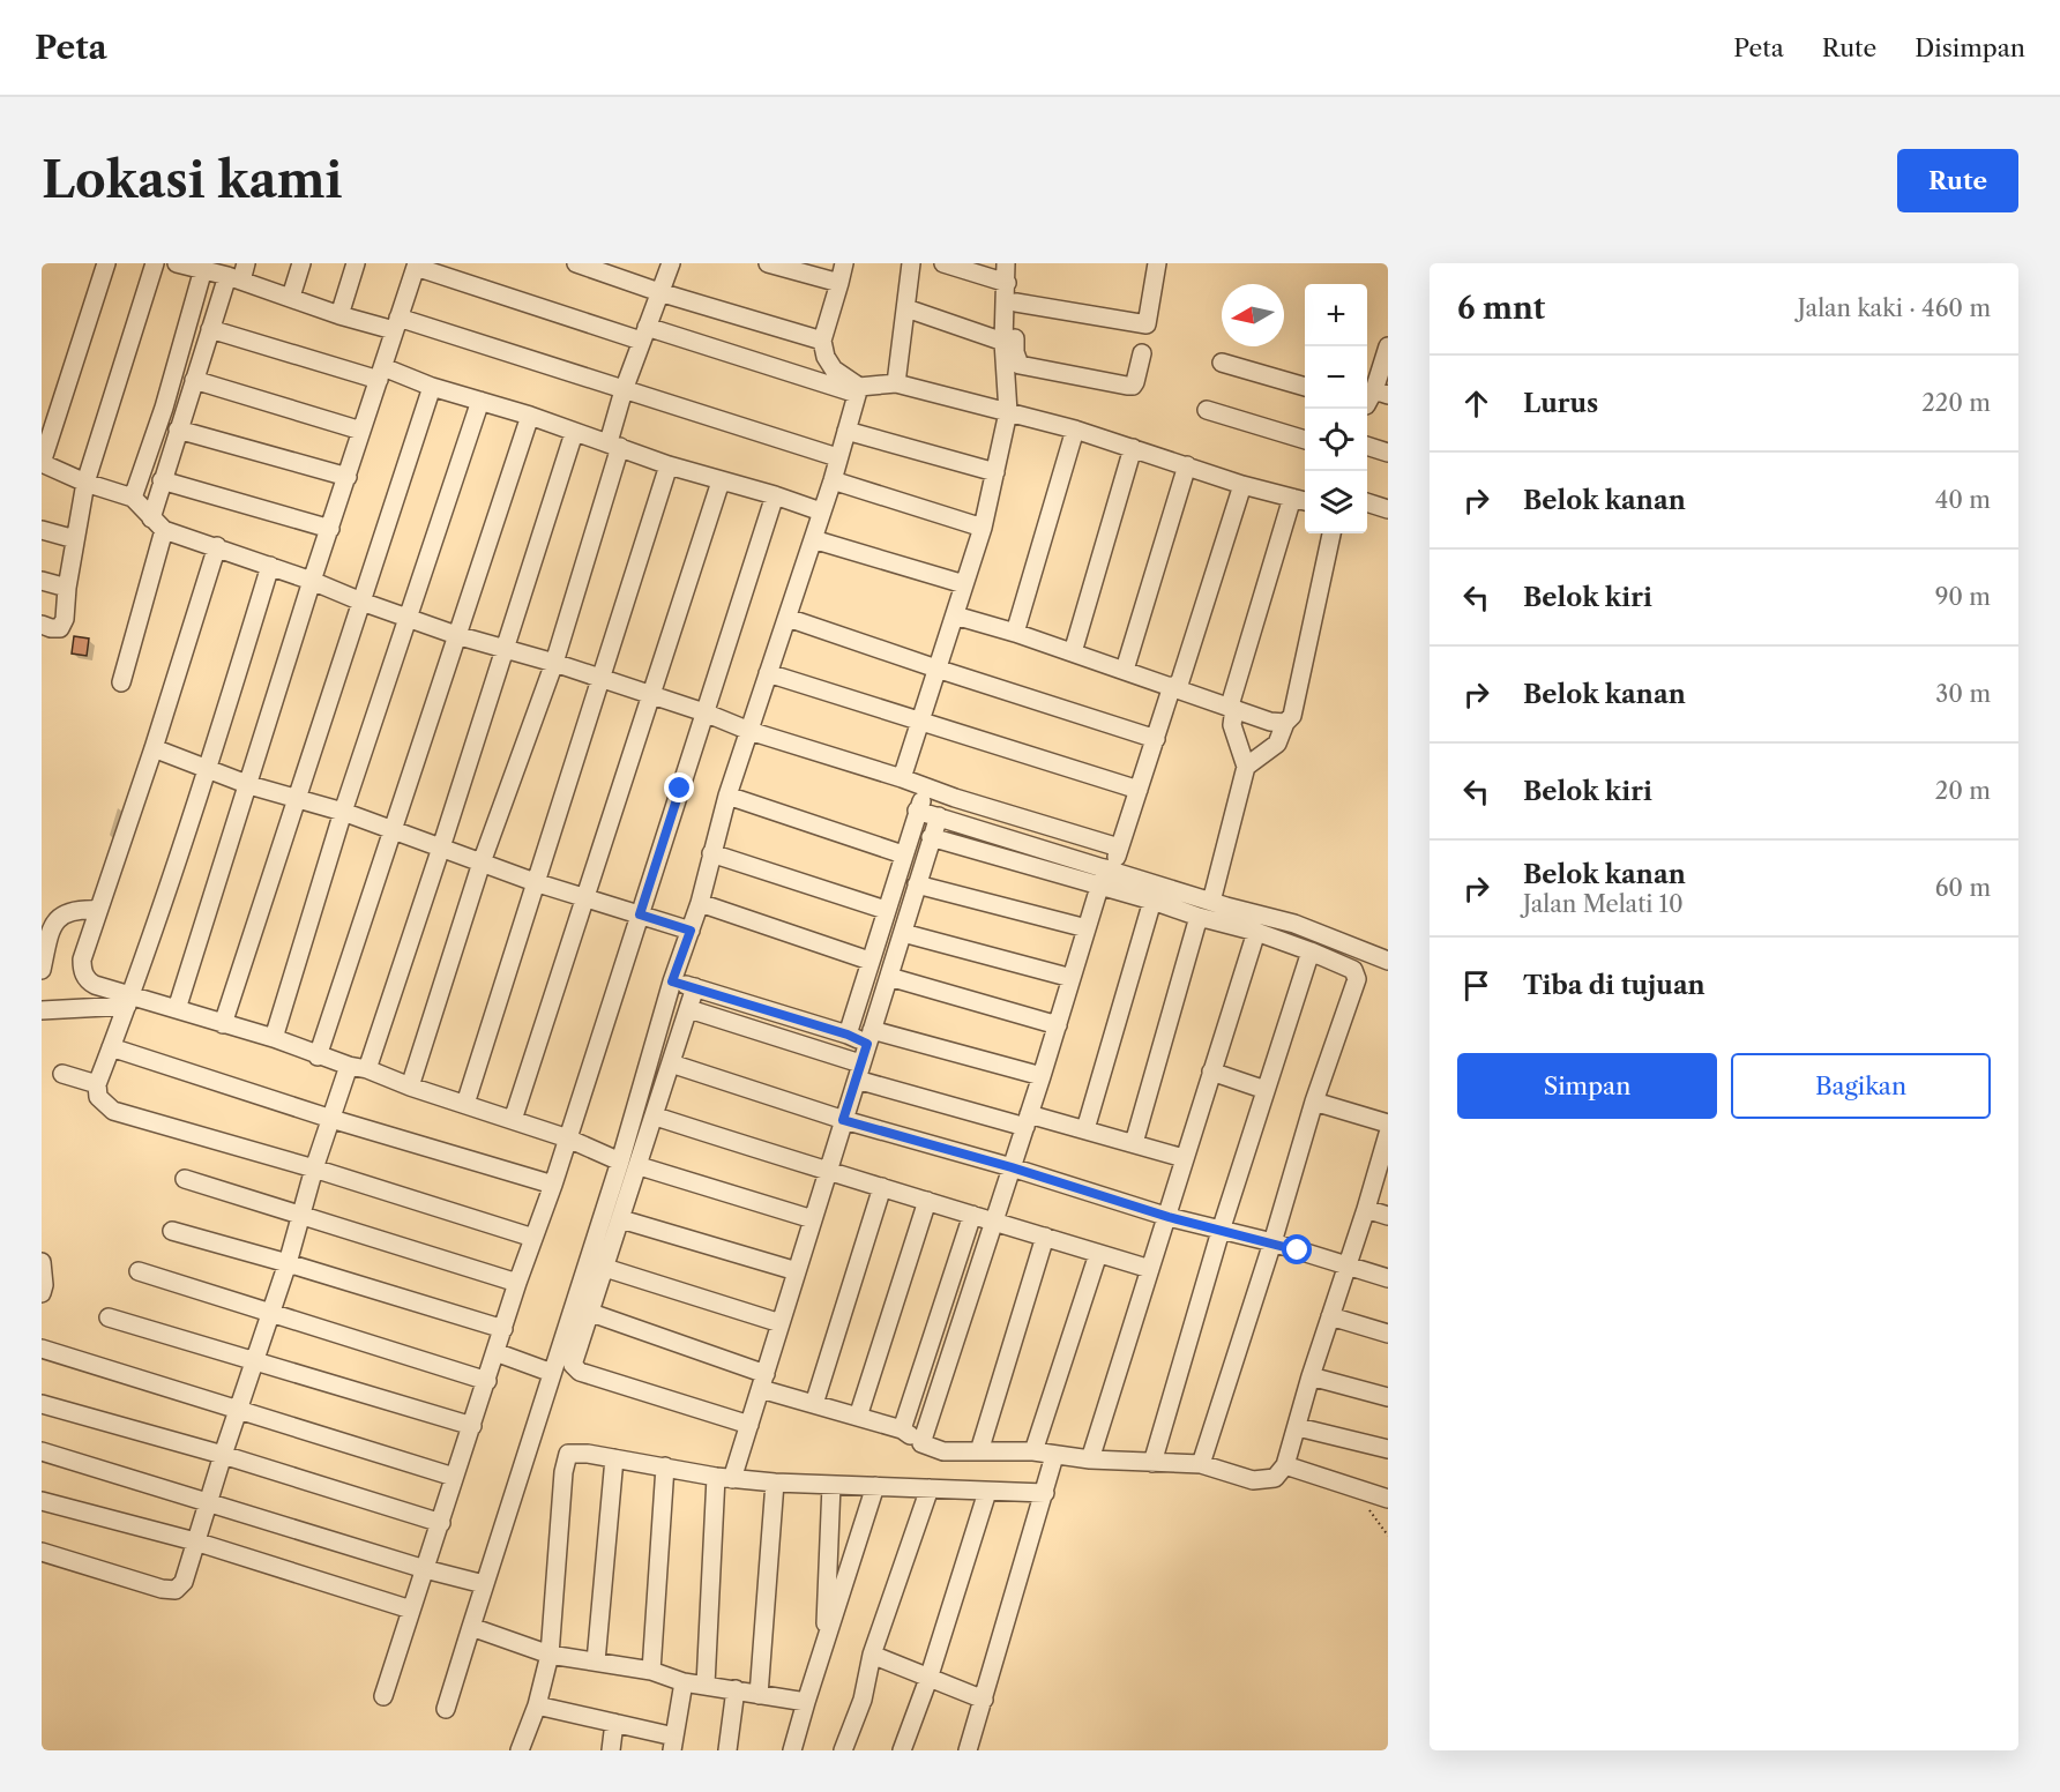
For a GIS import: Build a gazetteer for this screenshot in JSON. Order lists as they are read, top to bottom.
{
  "north": "left",
  "page": {
    "header": "Peta",
    "nav": ["Peta", "Rute", "Disimpan"],
    "buttons": [
      "Rute",
      ["Simpan", "Bagikan"]
    ],
    "title": "Lokasi kami",
    "heading": ["6 mnt", "Jalan kaki · 460 m"],
    "map_buttons": ["+", "−"],
    "list": [
      ["Lurus", "220 m"],
      ["Belok kanan", "40 m"],
      ["Belok kiri", "90 m"],
      ["Belok kanan", "30 m"],
      ["Belok kiri", "20 m"],
      ["Belok kanan", "Jalan Melati 10", "60 m"],
      "Tiba di tujuan"
    ]
  }
}
